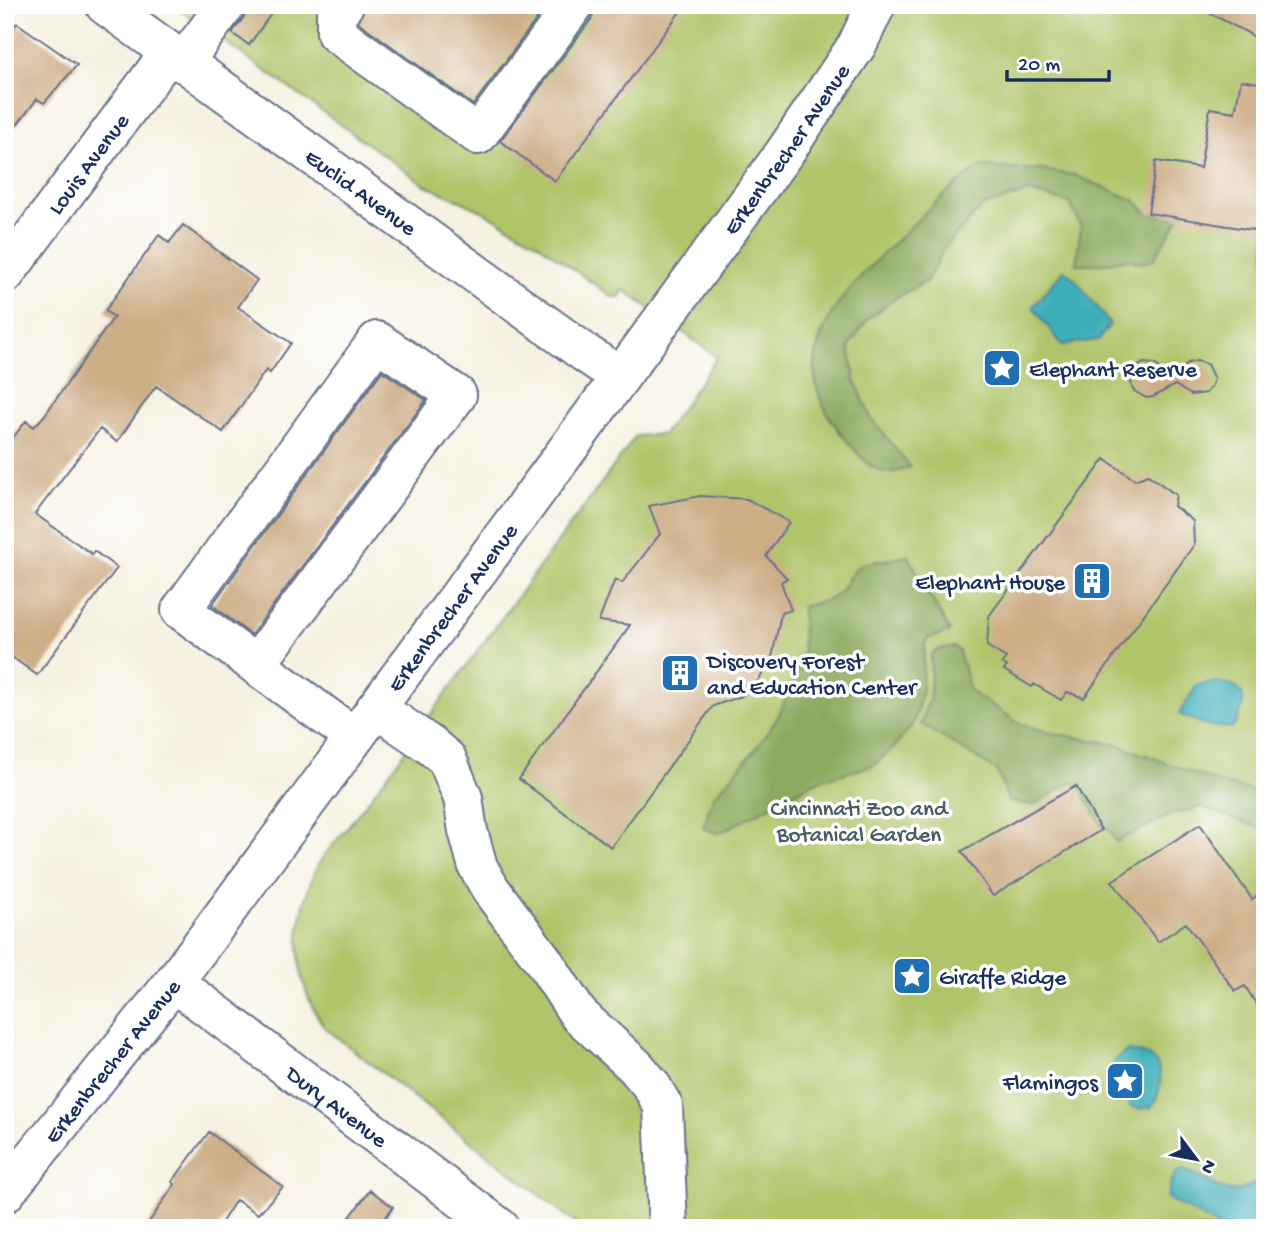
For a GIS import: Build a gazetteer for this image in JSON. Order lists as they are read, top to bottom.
{
  "streets": {
    "street": [
      "Erkenbrecher Avenue",
      "Louis Avenue",
      "Euclid Avenue",
      "Dury Avenue"
    ]
  },
  "crossings": [
    ["Erkenbrecher Avenue", "Euclid Avenue"],
    ["Erkenbrecher Avenue", "Dury Avenue"],
    ["Louis Avenue", "Euclid Avenue"]
  ],
  "parks": ["Cincinnati Zoo and Botanical Garden"],
  "places": {
    "place": ["Elephant Reserve", "Giraffe Ridge", "Flamingos"],
    "building": ["Elephant House", "Discovery Forest and Education Center"]
  },
  "scale_bar": "20 m",
  "north": "bottom right"
}
